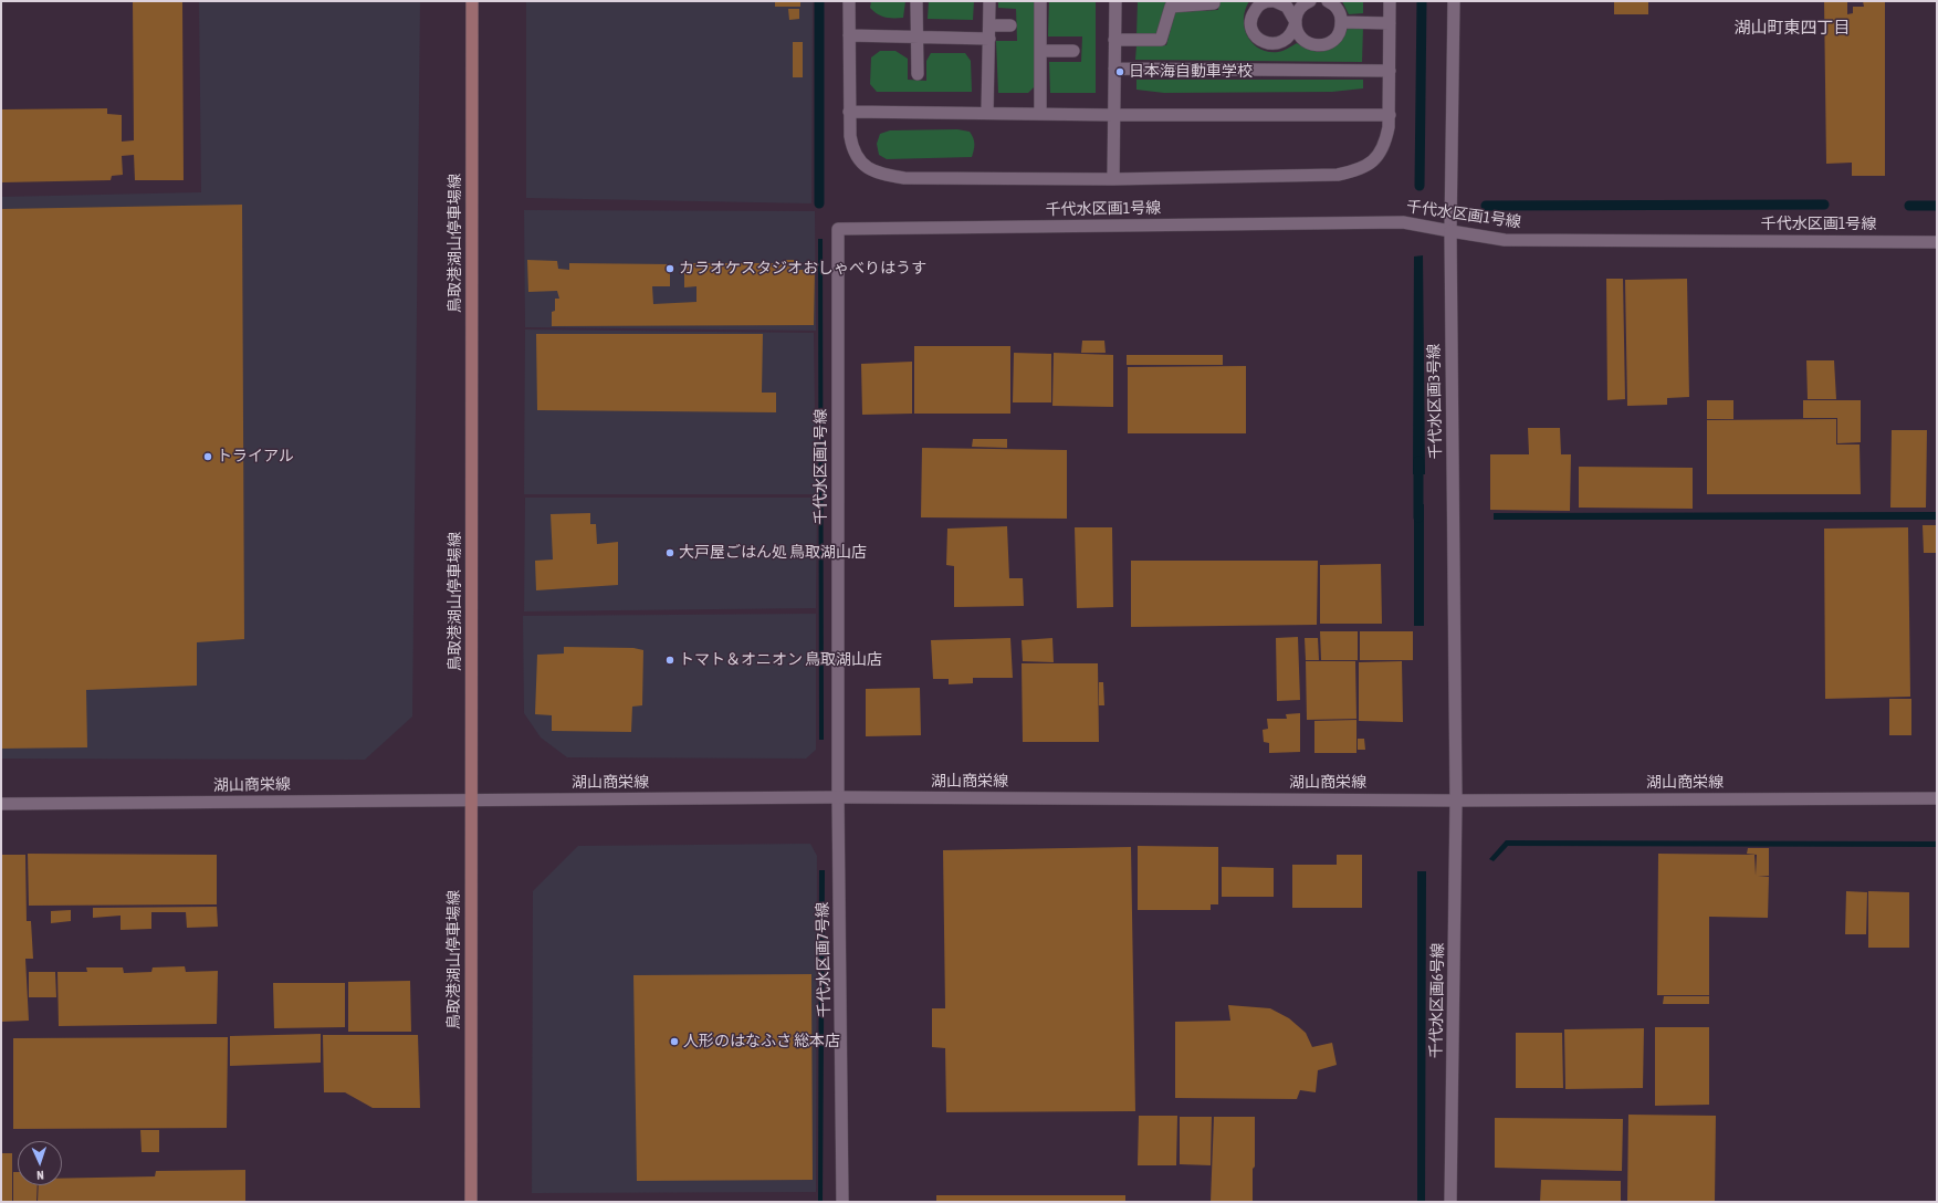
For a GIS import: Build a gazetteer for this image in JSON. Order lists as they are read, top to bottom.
{
  "streets": {
    "main road": ["鳥取港湖山停車場線"],
    "street": [
      "千代水区画1号線",
      "千代水区画3号線",
      "湖山商栄線",
      "千代水区画7号線",
      "千代水区画6号線"
    ]
  },
  "crossings": [
    ["千代水区画1号線", "千代水区画3号線"],
    ["千代水区画1号線", "湖山商栄線"],
    ["千代水区画1号線", "千代水区画7号線"],
    ["鳥取港湖山停車場線", "湖山商栄線"],
    ["千代水区画3号線", "湖山商栄線"],
    ["千代水区画3号線", "千代水区画6号線"],
    ["湖山商栄線", "千代水区画7号線"],
    ["湖山商栄線", "千代水区画6号線"]
  ],
  "districts": ["湖山町東四丁目"],
  "places": [
    "日本海自動車学校",
    "カラオケスタジオおしゃべりはうす",
    "トライアル",
    "大戸屋ごはん処 鳥取湖山店",
    "トマト＆オニオン 鳥取湖山店",
    "人形のはなふさ 総本店"
  ],
  "north": "bottom"
}
